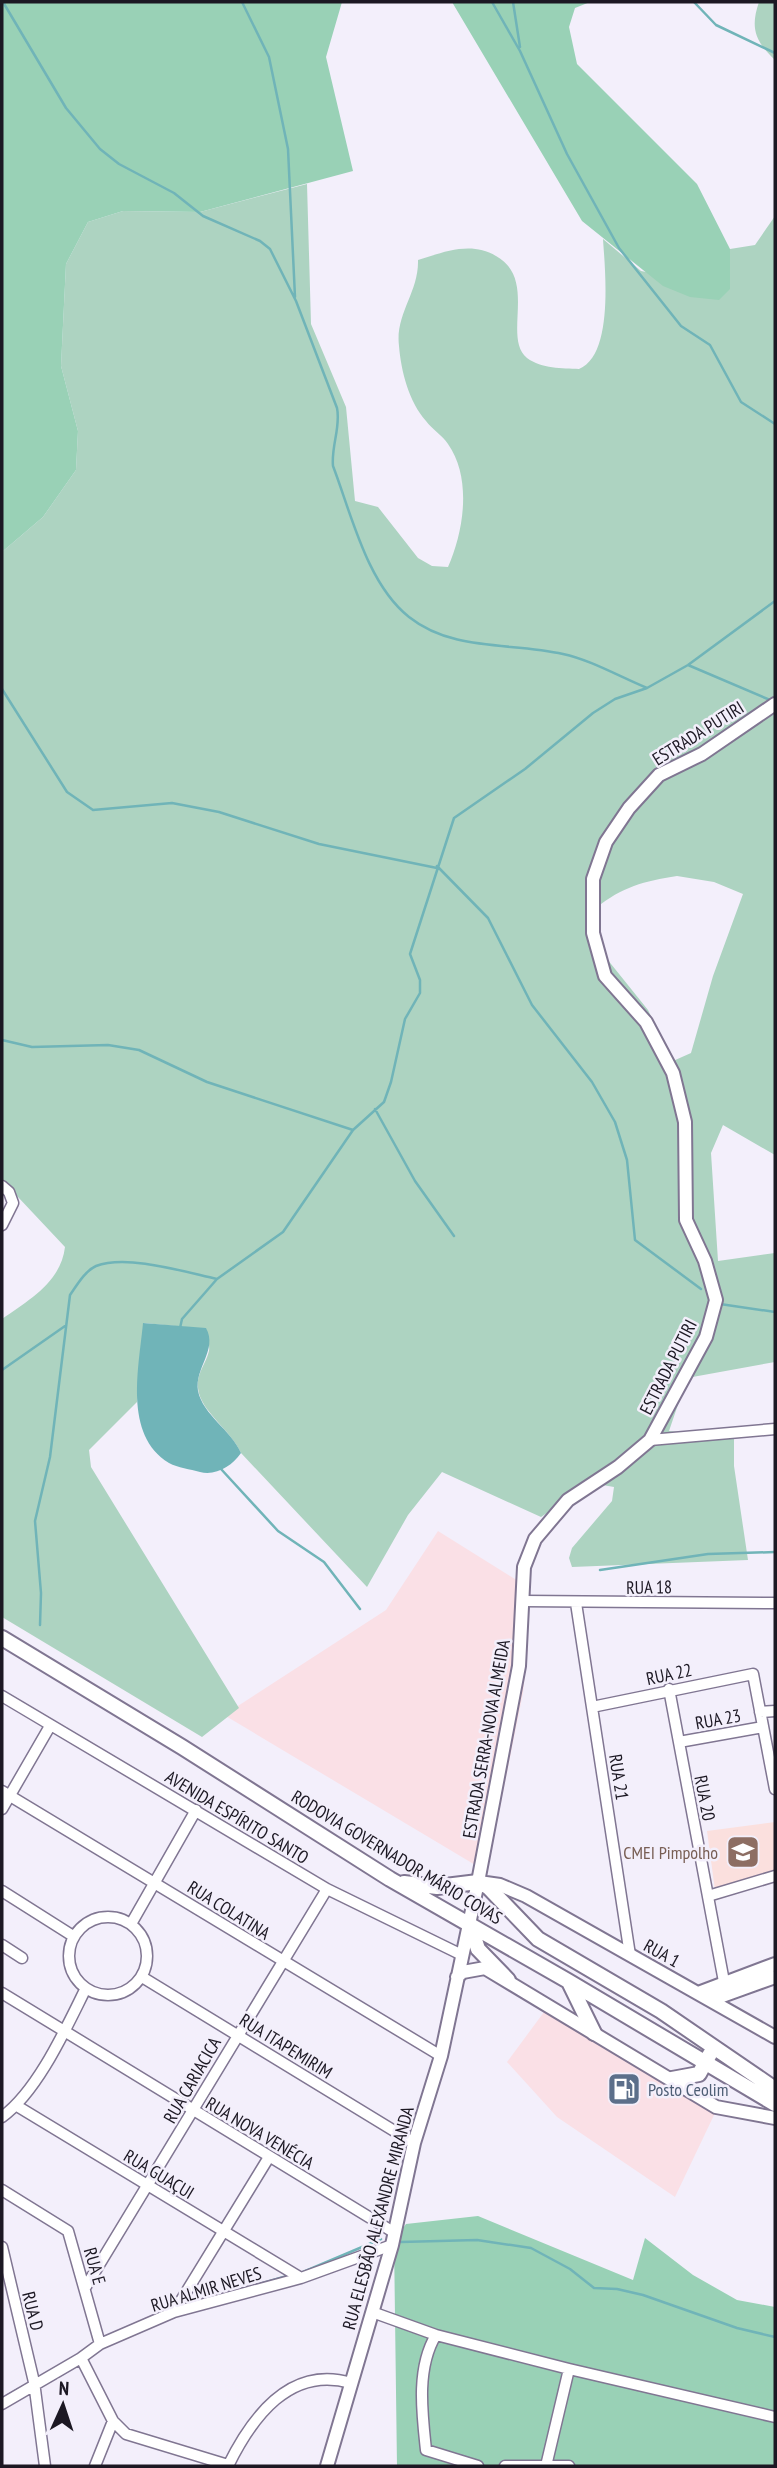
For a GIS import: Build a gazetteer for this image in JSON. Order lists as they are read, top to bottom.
{
  "streets": {
    "main road": ["RODOVIA GOVERNADOR MÁRIO COVAS"],
    "street": [
      "ESTRADA PUTIRI",
      "RUA 18",
      "RUA 22",
      "RUA 23",
      "ESTRADA SERRA-NOVA ALMEIDA",
      "RUA 21",
      "RUA 20",
      "AVENIDA ESPÍRITO SANTO",
      "RUA COLATINA",
      "RUA 1",
      "RUA ITAPEMIRIM",
      "RUA CARIACICA",
      "RUA NOVA VENÉCIA",
      "RUA GUAÇUI",
      "RUA ELESBÃO ALEXANDRE MIRANDA",
      "RUA E",
      "RUA ALMIR NEVES",
      "RUA D"
    ]
  },
  "crossings": [
    ["ESTRADA PUTIRI", "RUA 18"],
    ["ESTRADA PUTIRI", "ESTRADA SERRA-NOVA ALMEIDA"],
    ["RUA 18", "ESTRADA SERRA-NOVA ALMEIDA"],
    ["RUA 18", "RUA 21"],
    ["RUA 22", "RUA 21"],
    ["RUA 22", "RUA 20"],
    ["RUA 23", "RUA 20"],
    ["ESTRADA SERRA-NOVA ALMEIDA", "RUA 1"],
    ["ESTRADA SERRA-NOVA ALMEIDA", "RUA ELESBÃO ALEXANDRE MIRANDA"],
    ["RUA 21", "RUA 1"],
    ["AVENIDA ESPÍRITO SANTO", "RUA CARIACICA"],
    ["AVENIDA ESPÍRITO SANTO", "RUA ELESBÃO ALEXANDRE MIRANDA"],
    ["RODOVIA GOVERNADOR MÁRIO COVAS", "RUA ELESBÃO ALEXANDRE MIRANDA"],
    ["RUA COLATINA", "RUA CARIACICA"],
    ["RUA COLATINA", "RUA ELESBÃO ALEXANDRE MIRANDA"],
    ["RUA 1", "RUA ELESBÃO ALEXANDRE MIRANDA"],
    ["RUA ITAPEMIRIM", "RUA CARIACICA"],
    ["RUA ITAPEMIRIM", "RUA ELESBÃO ALEXANDRE MIRANDA"],
    ["RUA CARIACICA", "RUA NOVA VENÉCIA"],
    ["RUA CARIACICA", "RUA GUAÇUI"],
    ["RUA CARIACICA", "RUA E"],
    ["RUA NOVA VENÉCIA", "RUA ELESBÃO ALEXANDRE MIRANDA"],
    ["RUA NOVA VENÉCIA", "RUA ALMIR NEVES"],
    ["RUA GUAÇUI", "RUA ALMIR NEVES"],
    ["RUA ELESBÃO ALEXANDRE MIRANDA", "RUA ALMIR NEVES"],
    ["RUA E", "RUA ALMIR NEVES"],
    ["RUA ALMIR NEVES", "RUA D"]
  ],
  "places": {
    "school or university": ["CMEI Pimpolho"],
    "fuel station": ["Posto Ceolim"]
  },
  "north": "top"
}
